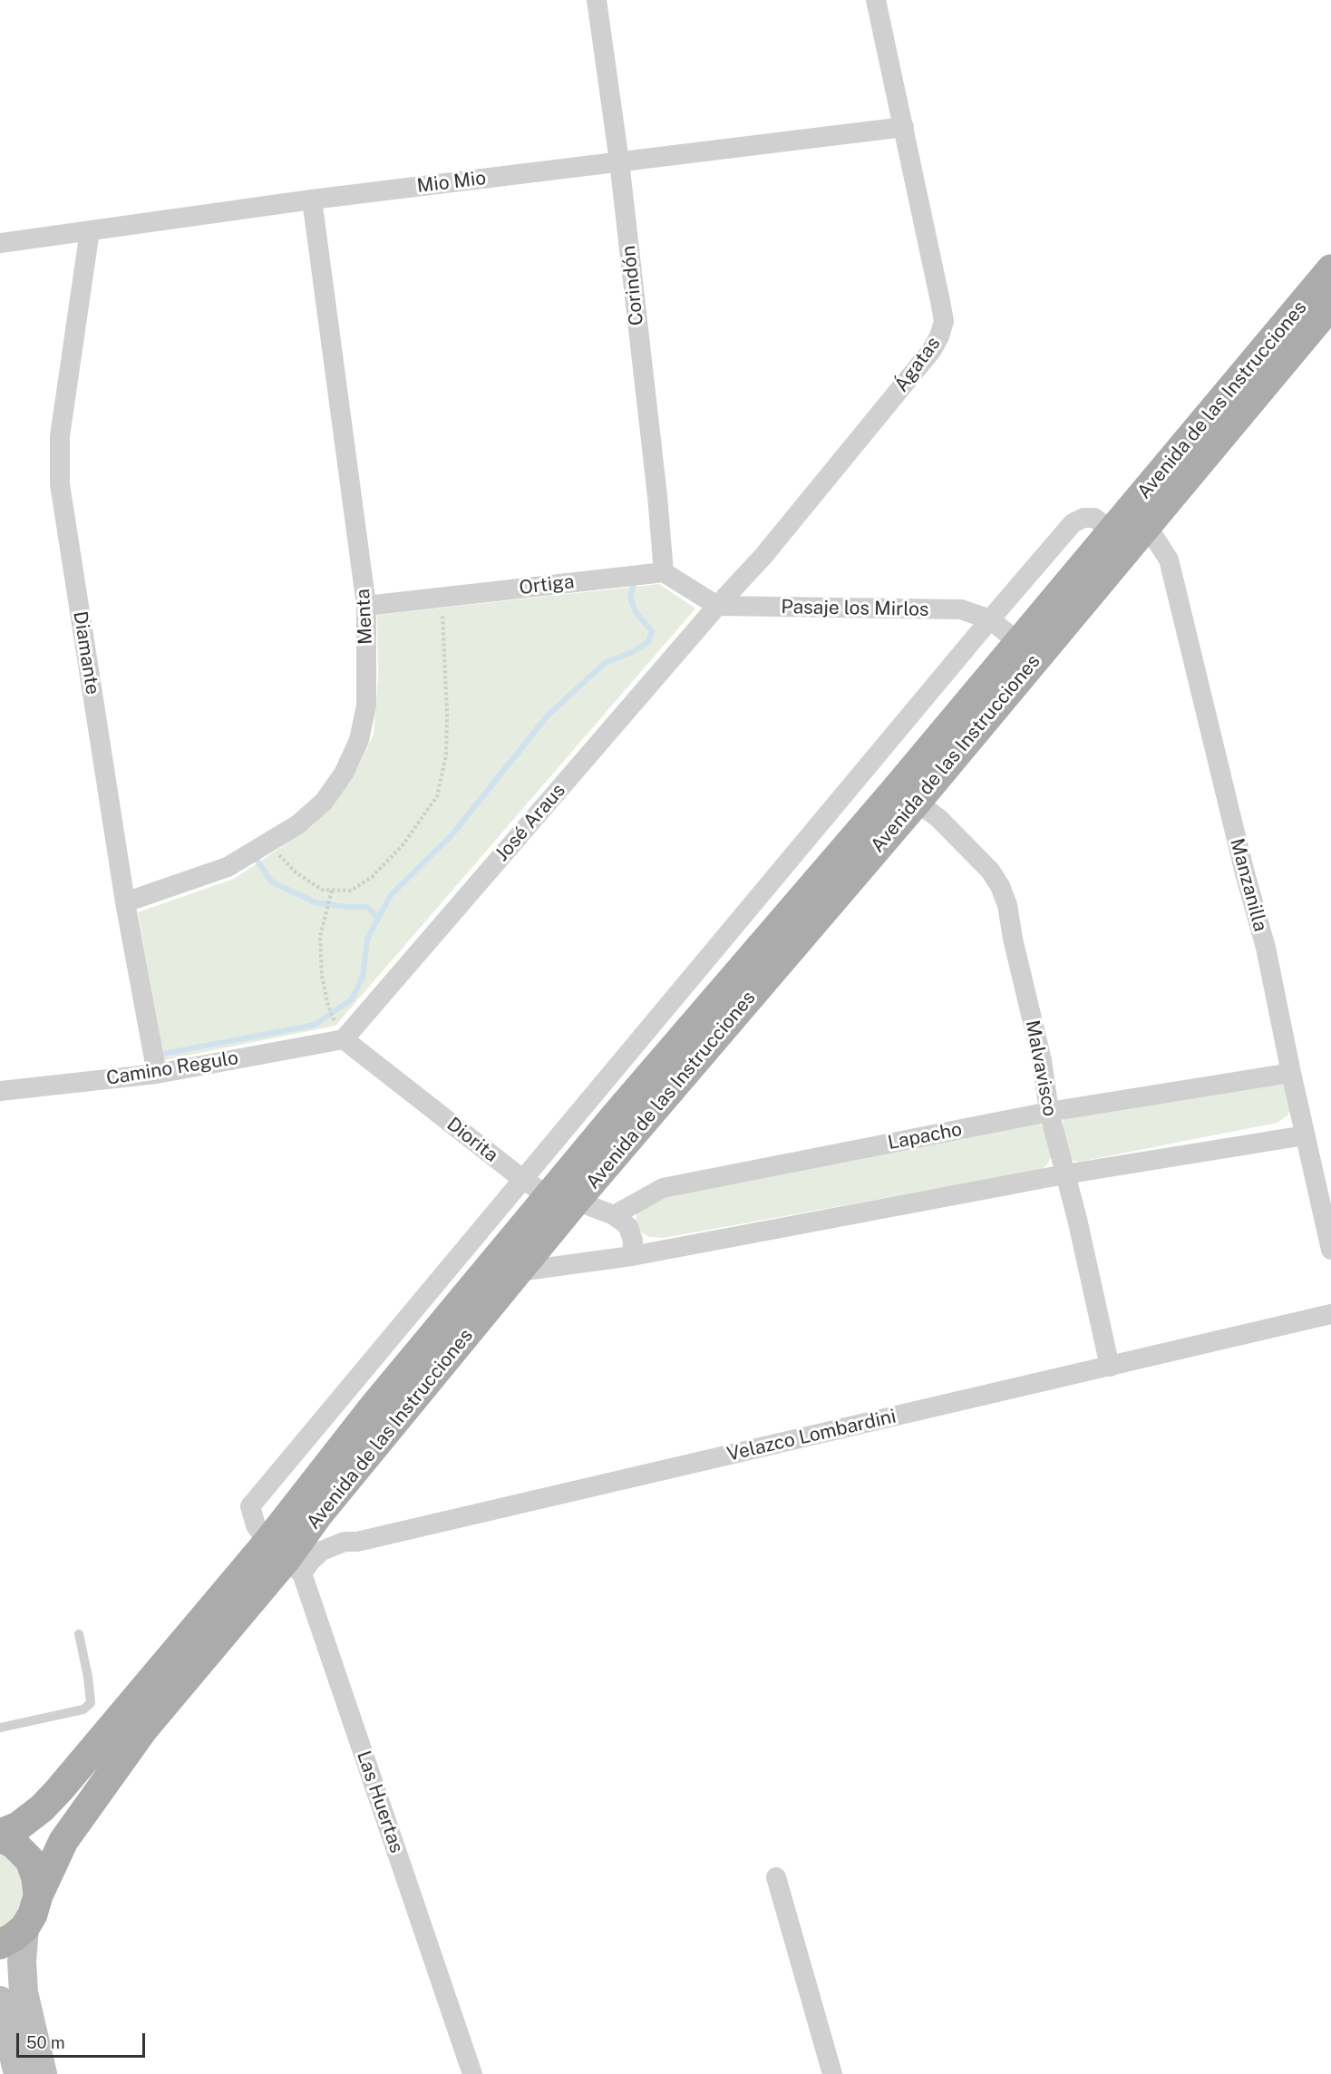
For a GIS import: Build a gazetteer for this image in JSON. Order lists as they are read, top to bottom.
{
  "streets": {
    "main road": ["Avenida de las Instrucciones"],
    "street": [
      "Mio Mio",
      "Corindón",
      "Ágatas",
      "Ortiga",
      "Pasaje los Mirlos",
      "Menta",
      "Diamante",
      "José Araus",
      "Manzanilla",
      "Camino Regulo",
      "Malvavisco",
      "Lapacho",
      "Diorita",
      "Velazco Lombardini",
      "Las Huertas"
    ]
  },
  "crossings": [
    ["Mio Mio", "Corindón"],
    ["Mio Mio", "Ágatas"],
    ["Mio Mio", "Menta"],
    ["Mio Mio", "Diamante"],
    ["Corindón", "Ortiga"],
    ["Ágatas", "Pasaje los Mirlos"],
    ["Ágatas", "José Araus"],
    ["Avenida de las Instrucciones", "Manzanilla"],
    ["Avenida de las Instrucciones", "Malvavisco"],
    ["Avenida de las Instrucciones", "Diorita"],
    ["Avenida de las Instrucciones", "Velazco Lombardini"],
    ["Avenida de las Instrucciones", "Las Huertas"],
    ["Ortiga", "Menta"],
    ["Pasaje los Mirlos", "José Araus"],
    ["Menta", "Diamante"],
    ["Diamante", "Camino Regulo"],
    ["José Araus", "Camino Regulo"],
    ["José Araus", "Diorita"],
    ["Manzanilla", "Lapacho"],
    ["Camino Regulo", "Diorita"],
    ["Malvavisco", "Lapacho"],
    ["Malvavisco", "Velazco Lombardini"],
    ["Lapacho", "Diorita"],
    ["Velazco Lombardini", "Las Huertas"]
  ],
  "scale_bar": "50 m"
}
